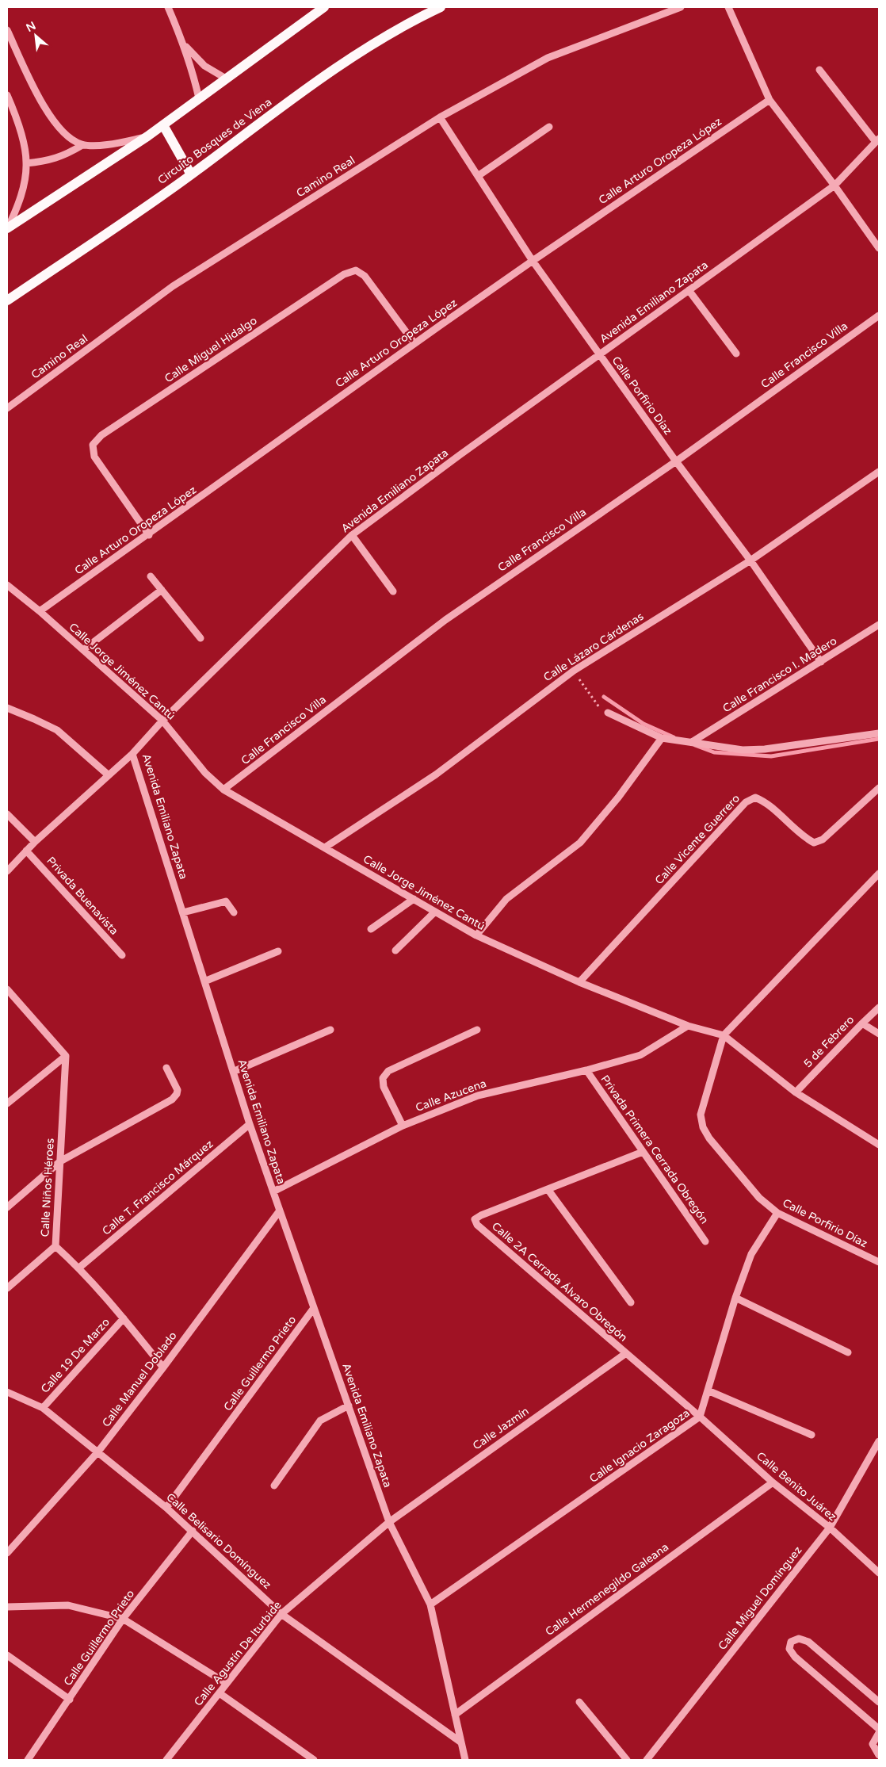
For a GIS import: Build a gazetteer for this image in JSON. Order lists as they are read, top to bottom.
{
  "streets": {
    "main road": ["Circuito Bosques de Viena"],
    "street": [
      "Calle Arturo Oropeza López",
      "Camino Real",
      "Avenida Emiliano Zapata",
      "Calle Miguel Hidalgo",
      "Calle Francisco Villa",
      "Calle Porfirio Díaz",
      "Calle Lázaro Cárdenas",
      "Calle Jorge Jiménez Cantú",
      "Calle Francisco I. Madero",
      "Calle Vicente Guerrero",
      "Privada Buenavista",
      "5 de Febrero",
      "Calle Azucena",
      "Privada Primera Cerrada Obregón",
      "Calle Niños Héroes",
      "Calle T. Francisco Márquez",
      "Calle 2A Cerrada Álvaro Obregón",
      "Calle 19 De Marzo",
      "Calle Guillermo Prieto",
      "Calle Manuel Doblado",
      "Calle Jazmín",
      "Calle Ignacio Zaragoza",
      "Calle Benito Juárez",
      "Calle Belisario Domínguez",
      "Calle Hermenegildo Galeana",
      "Calle Miguel Domínguez",
      "Calle Agustín De Iturbide"
    ]
  },
  "crossings": [
    ["Calle Arturo Oropeza López", "Calle Miguel Hidalgo"],
    ["Calle Arturo Oropeza López", "Calle Porfirio Díaz"],
    ["Calle Arturo Oropeza López", "Calle Jorge Jiménez Cantú"],
    ["Camino Real", "Calle Porfirio Díaz"],
    ["Avenida Emiliano Zapata", "Calle Porfirio Díaz"],
    ["Avenida Emiliano Zapata", "Calle Jorge Jiménez Cantú"],
    ["Avenida Emiliano Zapata", "Calle Azucena"],
    ["Avenida Emiliano Zapata", "Calle T. Francisco Márquez"],
    ["Avenida Emiliano Zapata", "Calle Guillermo Prieto"],
    ["Avenida Emiliano Zapata", "Calle Manuel Doblado"],
    ["Avenida Emiliano Zapata", "Calle Jazmín"],
    ["Avenida Emiliano Zapata", "Calle Ignacio Zaragoza"],
    ["Avenida Emiliano Zapata", "Calle Belisario Domínguez"],
    ["Avenida Emiliano Zapata", "Calle Hermenegildo Galeana"],
    ["Avenida Emiliano Zapata", "Calle Agustín De Iturbide"],
    ["Calle Francisco Villa", "Calle Porfirio Díaz"],
    ["Calle Francisco Villa", "Calle Jorge Jiménez Cantú"],
    ["Calle Porfirio Díaz", "Calle Lázaro Cárdenas"],
    ["Calle Porfirio Díaz", "Calle Jorge Jiménez Cantú"],
    ["Calle Porfirio Díaz", "Calle Francisco I. Madero"],
    ["Calle Porfirio Díaz", "Calle Ignacio Zaragoza"],
    ["Calle Lázaro Cárdenas", "Calle Jorge Jiménez Cantú"],
    ["Calle Jorge Jiménez Cantú", "Calle Vicente Guerrero"],
    ["Calle Jorge Jiménez Cantú", "5 de Febrero"],
    ["Calle Jorge Jiménez Cantú", "Calle Azucena"],
    ["Calle Azucena", "Privada Primera Cerrada Obregón"],
    ["Privada Primera Cerrada Obregón", "Calle 2A Cerrada Álvaro Obregón"],
    ["Calle Niños Héroes", "Calle T. Francisco Márquez"],
    ["Calle Niños Héroes", "Calle 19 De Marzo"],
    ["Calle Niños Héroes", "Calle Manuel Doblado"],
    ["Calle 2A Cerrada Álvaro Obregón", "Calle Jazmín"],
    ["Calle 2A Cerrada Álvaro Obregón", "Calle Benito Juárez"],
    ["Calle 19 De Marzo", "Calle Belisario Domínguez"],
    ["Calle Guillermo Prieto", "Calle Belisario Domínguez"],
    ["Calle Manuel Doblado", "Calle Belisario Domínguez"],
    ["Calle Jazmín", "Calle Benito Juárez"],
    ["Calle Jazmín", "Calle Agustín De Iturbide"],
    ["Calle Ignacio Zaragoza", "Calle Benito Juárez"],
    ["Calle Benito Juárez", "Calle Hermenegildo Galeana"],
    ["Calle Benito Juárez", "Calle Miguel Domínguez"],
    ["Calle Belisario Domínguez", "Calle Agustín De Iturbide"]
  ],
  "north": "top left"
}
